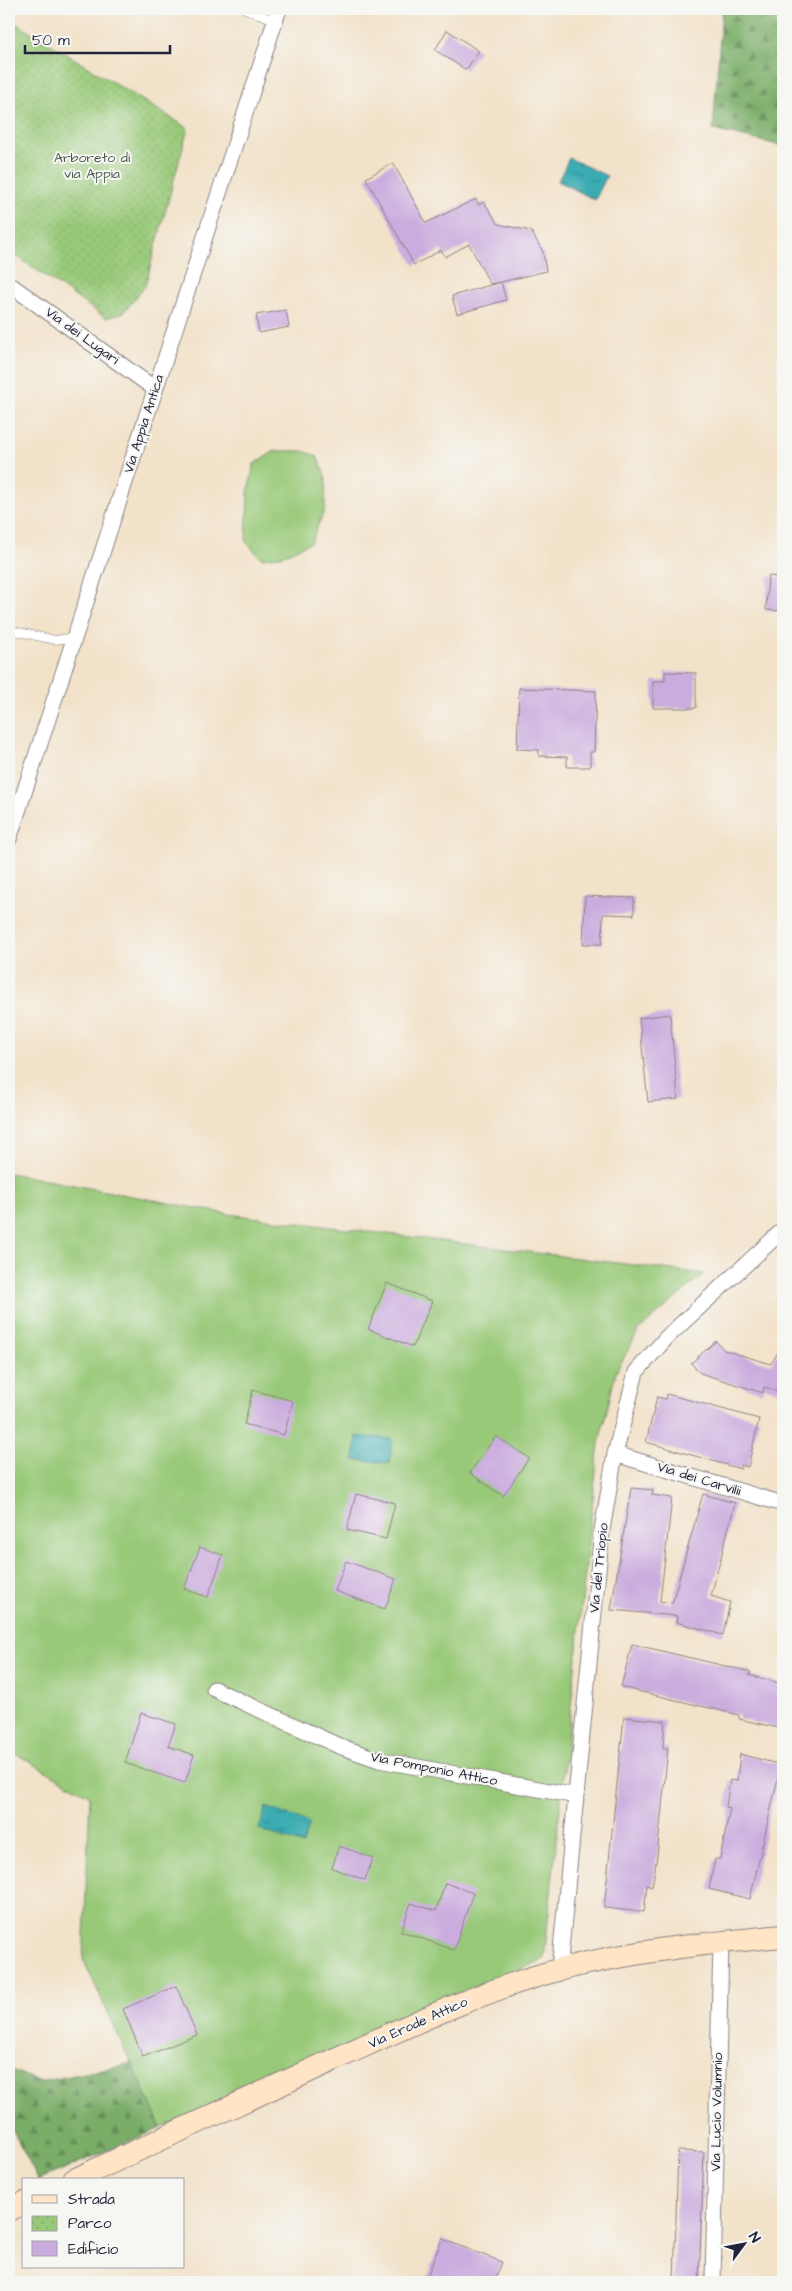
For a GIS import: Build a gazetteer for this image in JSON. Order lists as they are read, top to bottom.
{
  "streets": {
    "main road": ["Via Erode Attico"],
    "street": [
      "Via dei Lugari",
      "Via Appia Antica",
      "Via dei Carvilii",
      "Via del Triopio",
      "Via Pomponio Attico",
      "Via Lucio Volumnio"
    ]
  },
  "crossings": [
    ["Via dei Lugari", "Via Appia Antica"],
    ["Via dei Carvilii", "Via del Triopio"],
    ["Via del Triopio", "Via Pomponio Attico"],
    ["Via del Triopio", "Via Erode Attico"],
    ["Via Erode Attico", "Via Lucio Volumnio"]
  ],
  "parks": ["Arboreto di via Appia"],
  "legend": ["Strada", "Parco", "Edificio"],
  "scale_bar": "50 m",
  "north": "top right"
}
